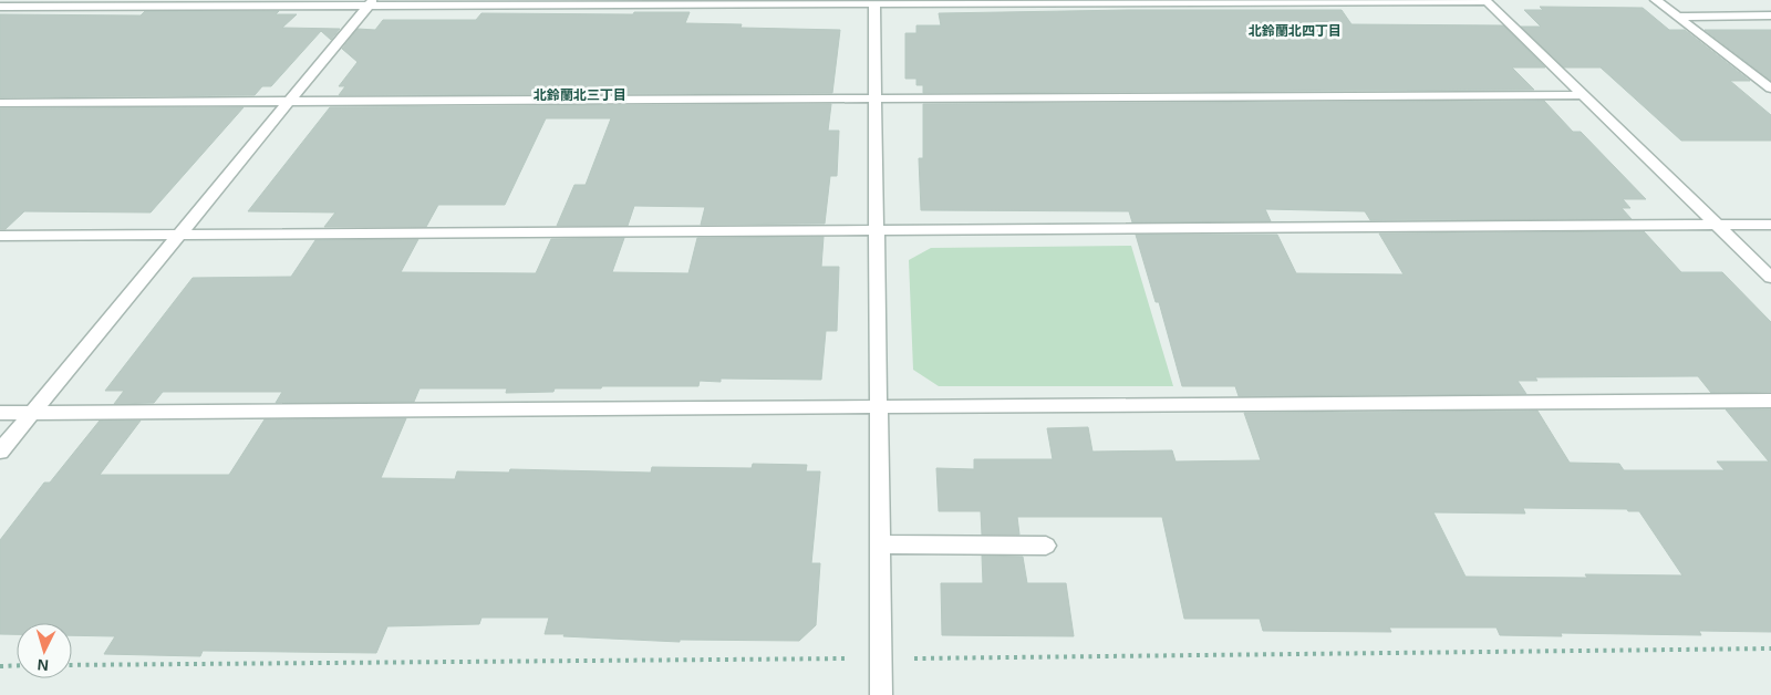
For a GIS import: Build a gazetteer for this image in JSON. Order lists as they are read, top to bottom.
{
  "districts": ["北鈴蘭北四丁目", "北鈴蘭北三丁目"],
  "north": "bottom"
}
